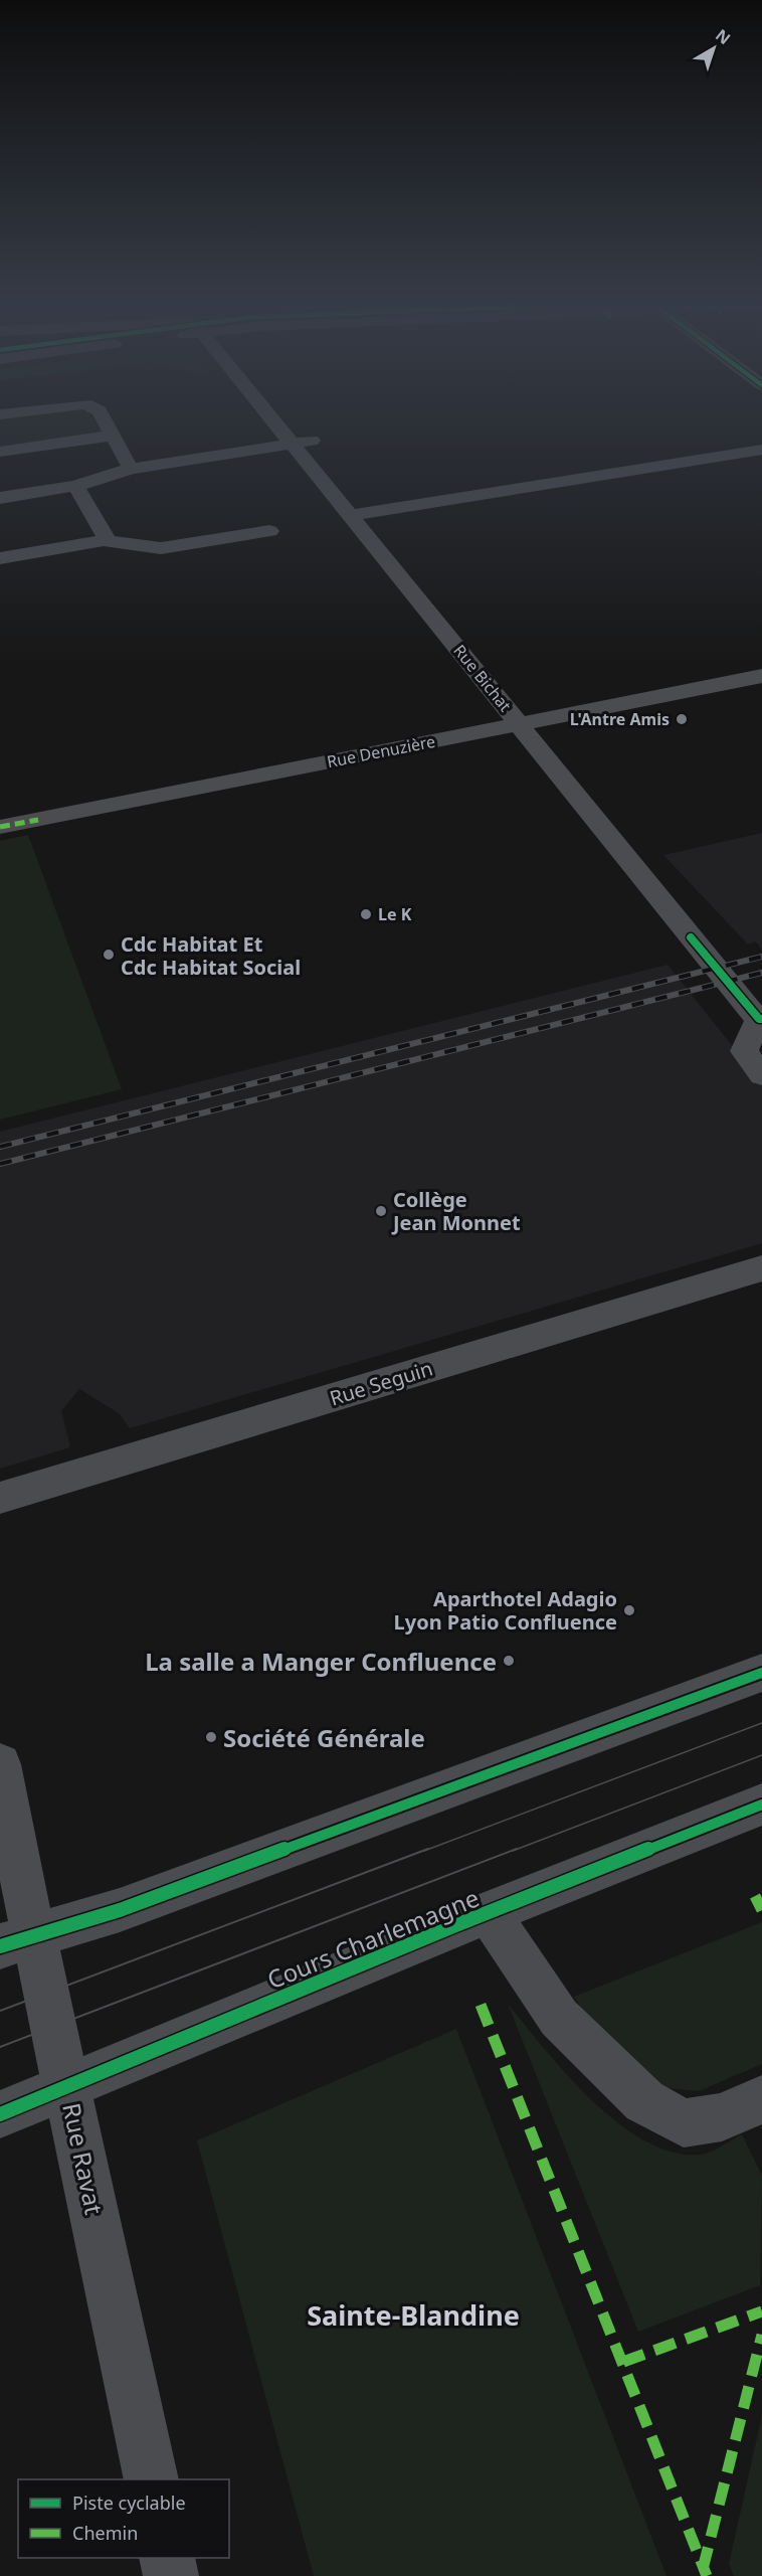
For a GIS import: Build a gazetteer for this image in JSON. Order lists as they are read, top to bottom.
{
  "streets": {
    "street": [
      "Rue Bichat",
      "Rue Denuzière",
      "Rue Seguin",
      "Cours Charlemagne",
      "Rue Ravat"
    ]
  },
  "crossings": [
    ["Rue Bichat", "Rue Denuzière"],
    ["Cours Charlemagne", "Rue Ravat"]
  ],
  "districts": ["Sainte-Blandine"],
  "places": [
    "L'Antre Amis",
    "Le K",
    "Cdc Habitat Et Cdc Habitat Social",
    "Collège Jean Monnet",
    "Aparthotel Adagio Lyon Patio Confluence",
    "La salle a Manger Confluence",
    "Société Générale"
  ],
  "legend": ["Piste cyclable", "Chemin"],
  "north": "top right"
}
